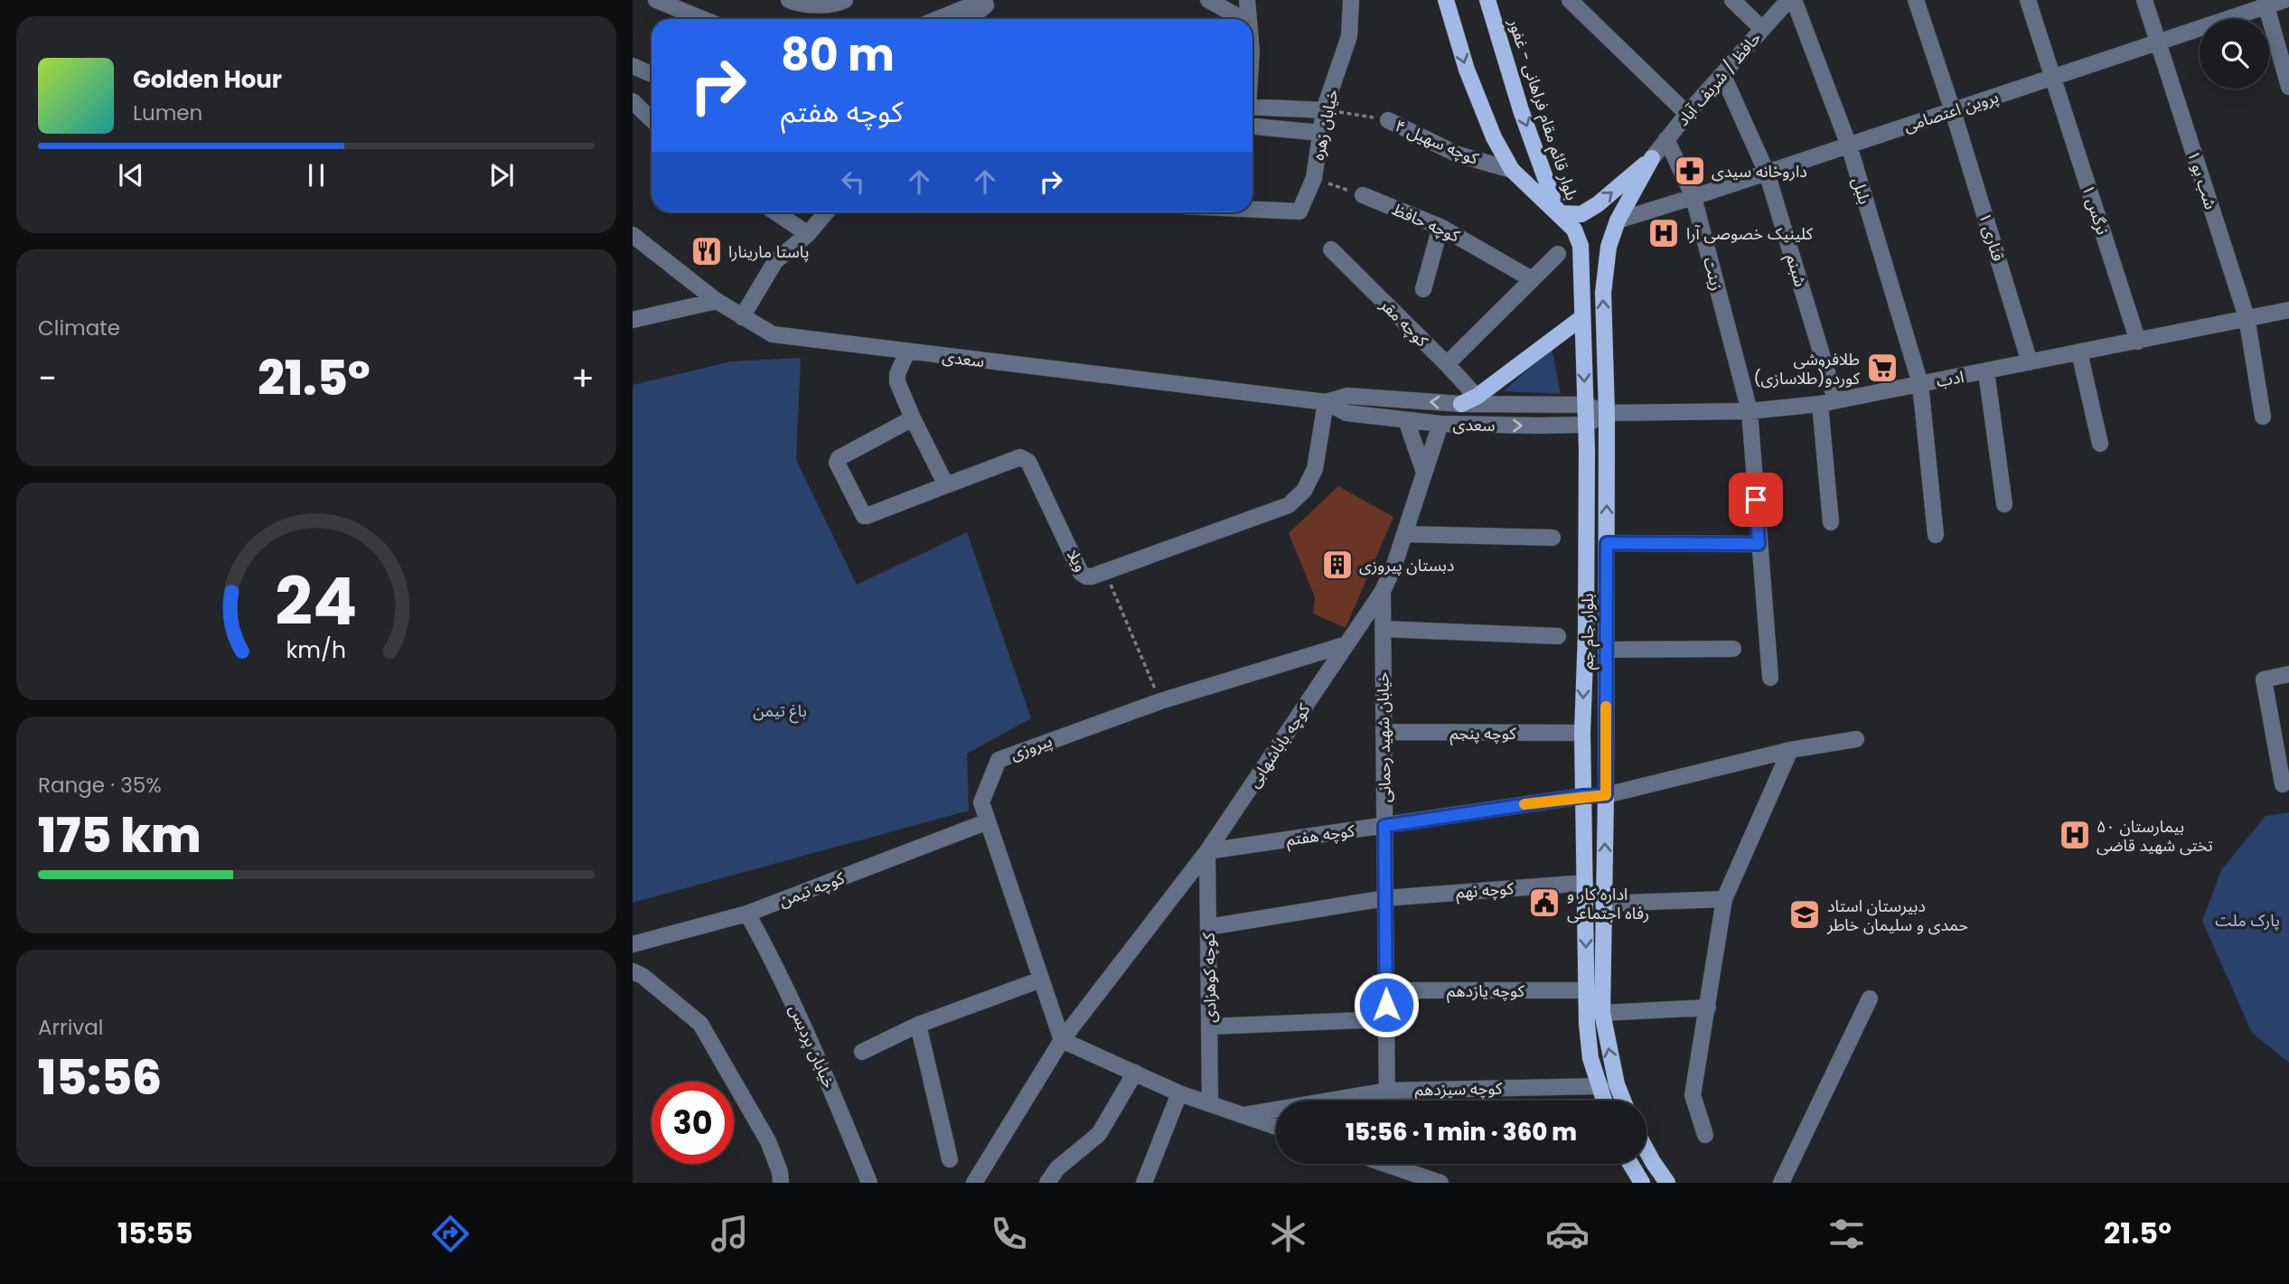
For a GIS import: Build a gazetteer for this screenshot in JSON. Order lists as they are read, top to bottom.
{
  "streets": {
    "main road": ["بلوار قائم مقام فراهانی - غفور", "بلوار جام جم"],
    "street": [
      "حافظ / شریف آباد",
      "پروین اعتصامی",
      "خیابان زهره",
      "کوچه سهیل ۴",
      "شب بو ۱",
      "بلبل",
      "نرگس ۱",
      "کوچه حافظ",
      "قناری ۱",
      "شبنم",
      "زینت",
      "کوچه مقر",
      "سعدی",
      "ادب",
      "ویلا",
      "کوچه پنجم",
      "خیابان شهید رحمانی",
      "کوچه باباشهابی",
      "پیروزی",
      "کوچه هفتم",
      "کوچه تیمن",
      "کوچه نهم",
      "کوچه کوهزادی",
      "کوچه یازدهم",
      "خیابان پردیس",
      "کوچه سیزدهم"
    ]
  },
  "crossings": [
    ["حافظ / شریف آباد", "شبنم"],
    ["حافظ / شریف آباد", "زینت"],
    ["حافظ / شریف آباد", "بلوار جام جم"],
    ["بلوار قائم مقام فراهانی - غفور", "کوچه سهیل ۴"],
    ["بلوار قائم مقام فراهانی - غفور", "بلوار جام جم"],
    ["پروین اعتصامی", "شب بو ۱"],
    ["پروین اعتصامی", "بلبل"],
    ["پروین اعتصامی", "نرگس ۱"],
    ["پروین اعتصامی", "قناری ۱"],
    ["پروین اعتصامی", "شبنم"],
    ["پروین اعتصامی", "زینت"],
    ["پروین اعتصامی", "بلوار جام جم"],
    ["خیابان زهره", "کوچه سهیل ۴"],
    ["شب بو ۱", "ادب"],
    ["بلبل", "ادب"],
    ["نرگس ۱", "ادب"],
    ["قناری ۱", "ادب"],
    ["شبنم", "ادب"],
    ["زینت", "ادب"],
    ["سعدی", "ادب"],
    ["سعدی", "ویلا"],
    ["سعدی", "بلوار جام جم"],
    ["سعدی", "کوچه باباشهابی"],
    ["ادب", "بلوار جام جم"],
    ["بلوار جام جم", "کوچه پنجم"],
    ["بلوار جام جم", "کوچه هفتم"],
    ["بلوار جام جم", "کوچه نهم"],
    ["بلوار جام جم", "کوچه یازدهم"],
    ["بلوار جام جم", "کوچه سیزدهم"],
    ["کوچه پنجم", "خیابان شهید رحمانی"],
    ["خیابان شهید رحمانی", "کوچه باباشهابی"],
    ["خیابان شهید رحمانی", "کوچه هفتم"],
    ["خیابان شهید رحمانی", "کوچه نهم"],
    ["خیابان شهید رحمانی", "کوچه یازدهم"],
    ["خیابان شهید رحمانی", "کوچه سیزدهم"],
    ["کوچه باباشهابی", "پیروزی"],
    ["کوچه باباشهابی", "کوچه هفتم"],
    ["کوچه باباشهابی", "کوچه کوهزادی"],
    ["پیروزی", "کوچه تیمن"],
    ["کوچه هفتم", "کوچه کوهزادی"],
    ["کوچه تیمن", "خیابان پردیس"],
    ["کوچه نهم", "کوچه کوهزادی"]
  ],
  "one_way": ["بلوار قائم مقام فراهانی - غفور"],
  "parks": ["باغ تیمن", "پارک ملت"],
  "places": {
    "pharmacy": ["داروخانه سیدی"],
    "hospital": ["کلینیک خصوصی آرا", "بیمارستان ۵۰ تختی شهید قاضی"],
    "restaurant": ["پاستا مارینارا"],
    "supermarket": ["طلافروشی کوردو(طلاسازی)"],
    "building": ["دبستان پیروزی"],
    "public building": ["اداره کار و رفاه اجتماعی"],
    "school or university": ["دبیرستان استاد حمدی و سلیمان خاطر"]
  },
  "page": {
    "turn": ["80 m", "کوچه هفتم"],
    "song": ["Golden Hour", "Lumen"],
    "tile": [
      "Climate",
      ["Range · 35%", "175 km"],
      ["Arrival", "15:56"]
    ],
    "heat": ["−", "21.5°", "+"],
    "limit": "30",
    "trip": "15:56 · 1 min · 360 m",
    "tabs": ["15:55", "21.5°"],
    "gauge": ["24", "km/h"]
  }
}
